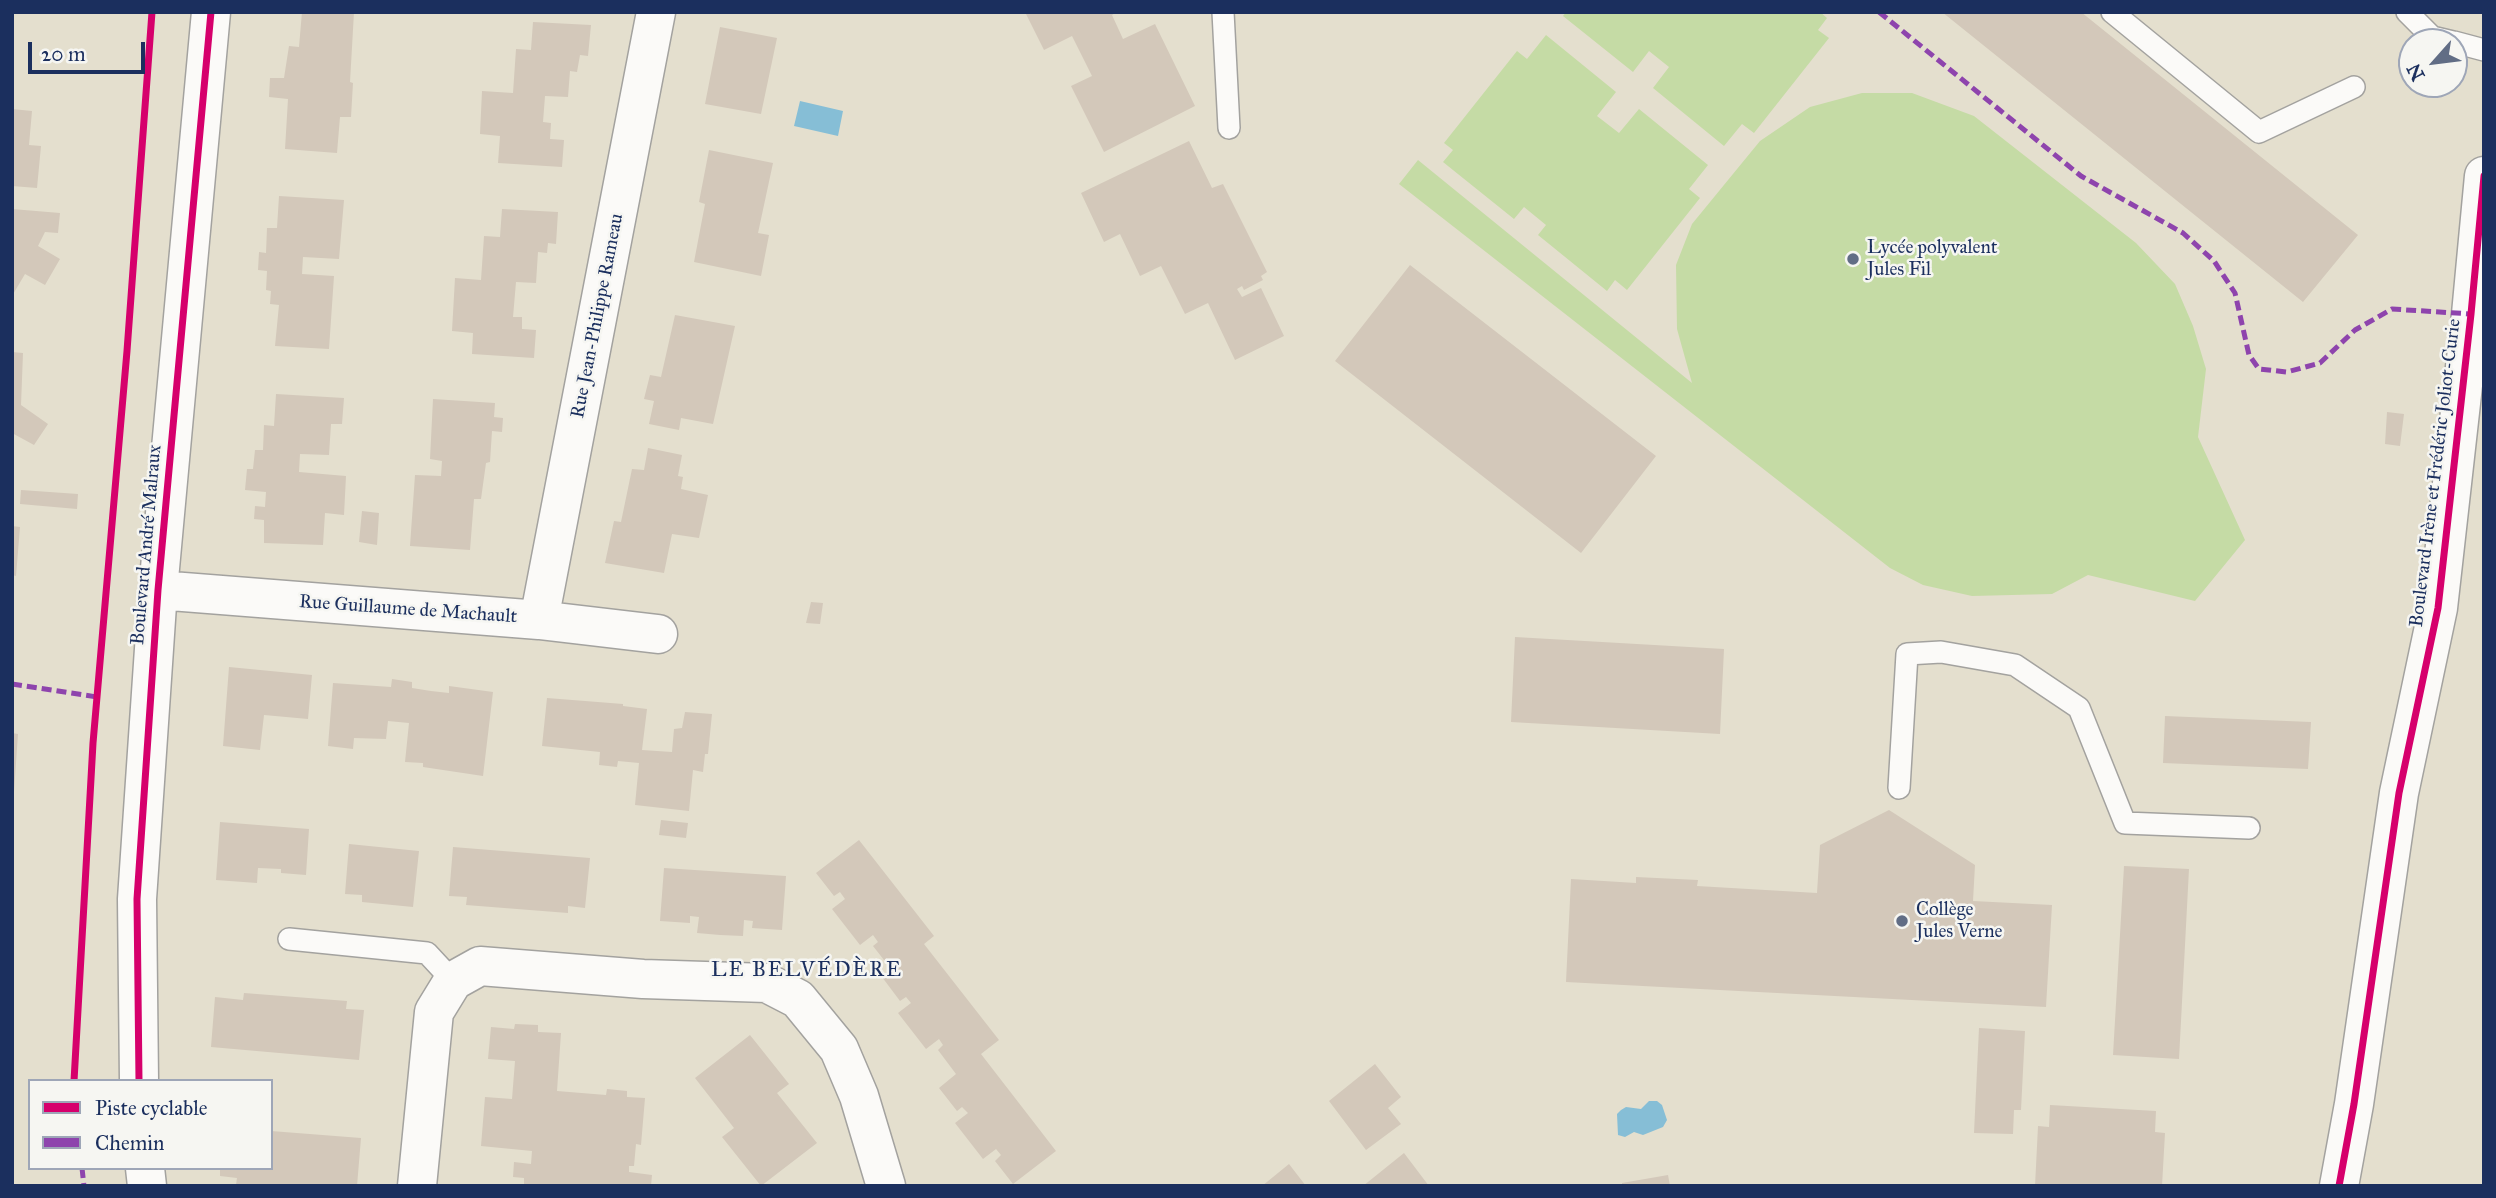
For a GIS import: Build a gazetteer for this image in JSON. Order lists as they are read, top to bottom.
{
  "streets": {
    "street": [
      "Rue Jean-Philippe Rameau",
      "Boulevard Irène et Frédéric Joliot-Curie",
      "Boulevard André Malraux",
      "Rue Guillaume de Machault"
    ]
  },
  "crossings": [
    ["Rue Jean-Philippe Rameau", "Rue Guillaume de Machault"],
    ["Boulevard André Malraux", "Rue Guillaume de Machault"]
  ],
  "districts": ["LE BELVÉDÈRE"],
  "places": ["Lycée polyvalent Jules Fil", "Collège Jules Verne"],
  "legend": ["Piste cyclable", "Chemin"],
  "scale_bar": "20 m",
  "north": "bottom left"
}
